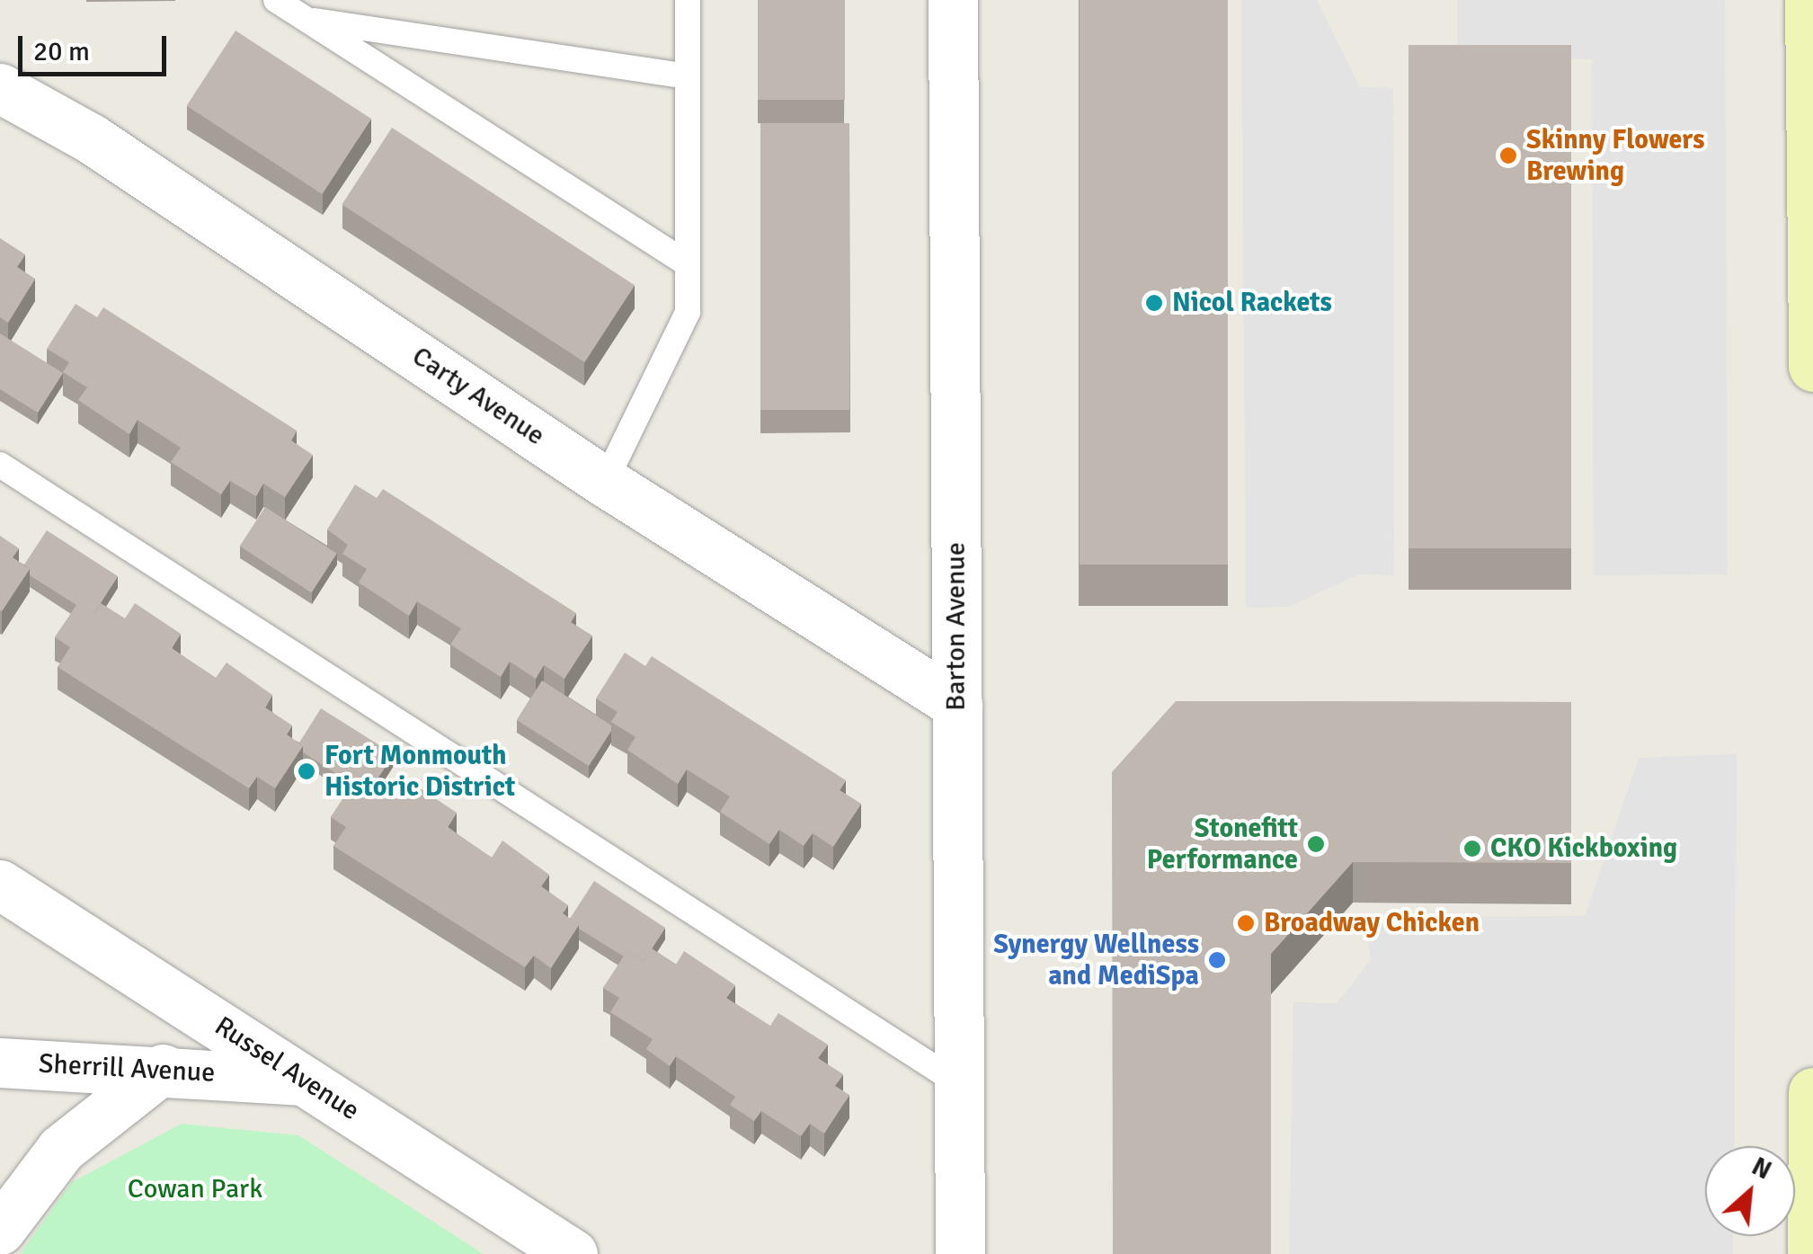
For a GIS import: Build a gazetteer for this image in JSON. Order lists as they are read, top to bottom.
{
  "streets": {
    "street": [
      "Carty Avenue",
      "Barton Avenue",
      "Sherrill Avenue",
      "Russel Avenue"
    ]
  },
  "crossings": [
    ["Carty Avenue", "Barton Avenue"],
    ["Sherrill Avenue", "Russel Avenue"]
  ],
  "parks": ["Cowan Park"],
  "places": [
    "Skinny Flowers Brewing",
    "Nicol Rackets",
    "Fort Monmouth Historic District",
    "Stonefitt Performance",
    "CKO Kickboxing",
    "Broadway Chicken",
    "Synergy Wellness and MediSpa"
  ],
  "scale_bar": "20 m",
  "north": "top right"
}
